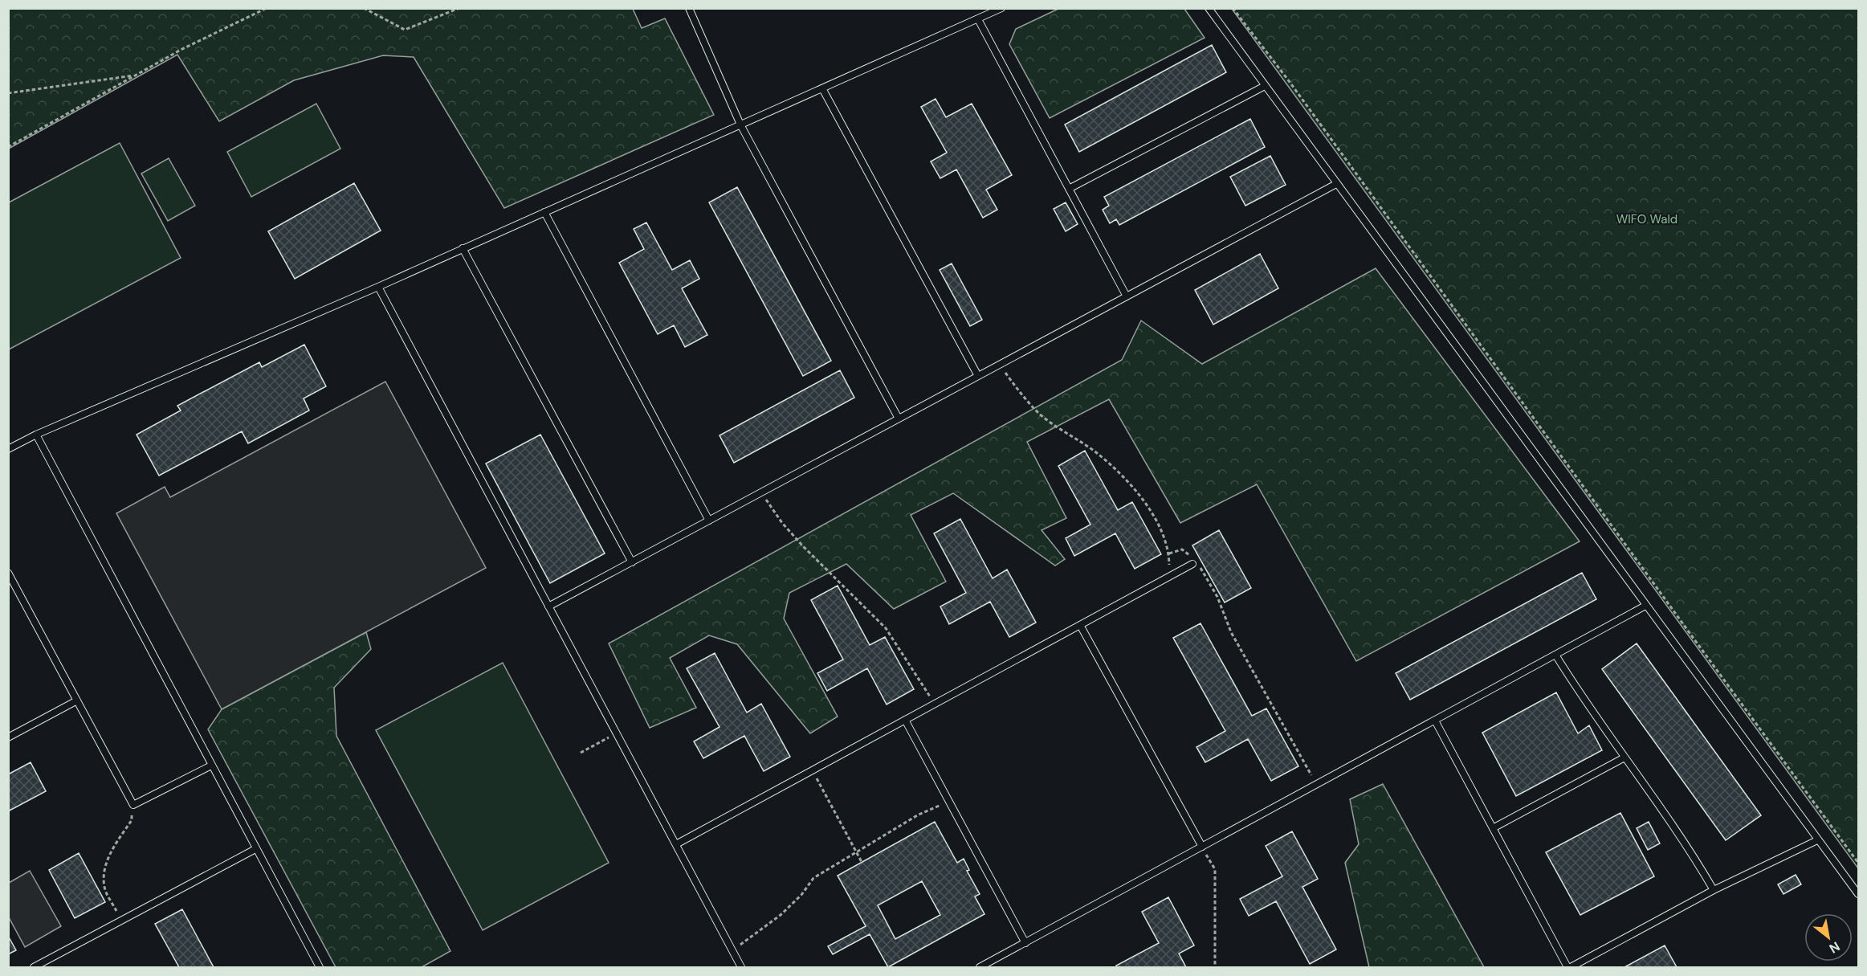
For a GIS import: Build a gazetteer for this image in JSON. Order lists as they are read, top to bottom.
{
  "parks": ["WIFO Wald"],
  "north": "bottom right"
}
